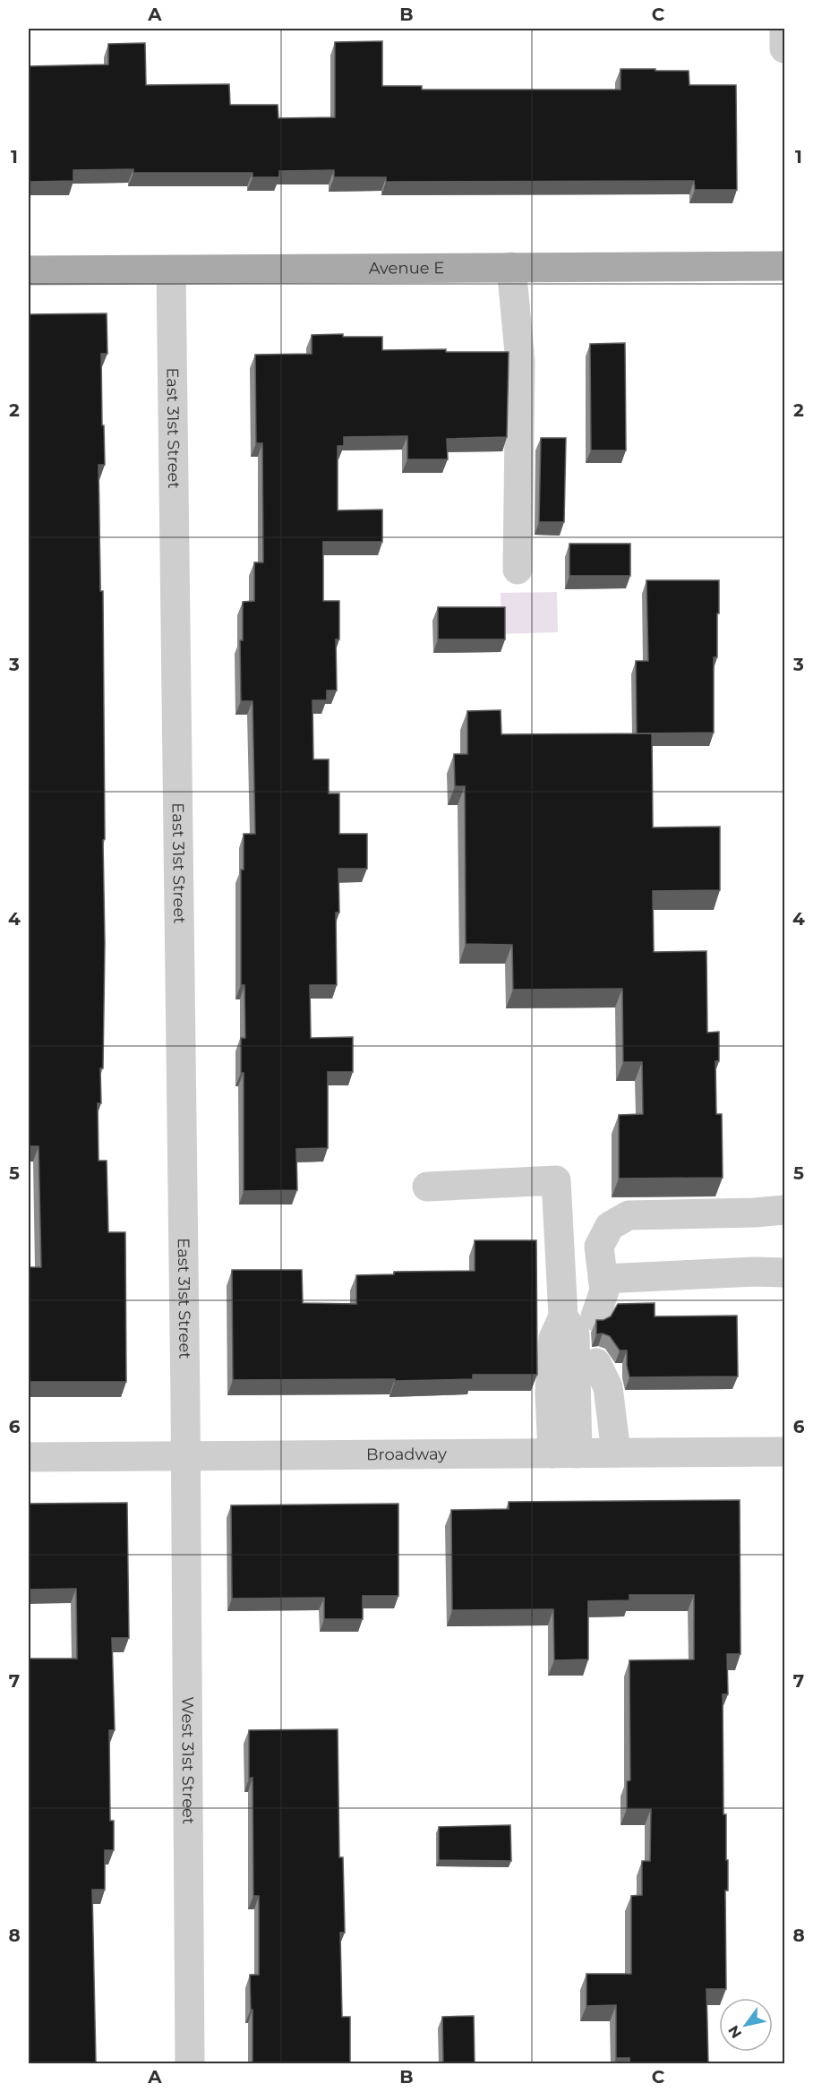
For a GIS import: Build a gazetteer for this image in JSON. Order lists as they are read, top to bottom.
{
  "streets": {
    "main road": ["Avenue E"],
    "street": ["East 31st Street", "Broadway", "West 31st Street"]
  },
  "crossings": [
    ["Avenue E", "East 31st Street"],
    ["East 31st Street", "Broadway"],
    ["East 31st Street", "West 31st Street"],
    ["Broadway", "West 31st Street"]
  ],
  "north": "bottom left",
  "grid": {
    "columns": ["A", "B", "C"],
    "rows": [
      "1",
      "2",
      "3",
      "4",
      "5",
      "6",
      "7",
      "8"
    ]
  }
}
